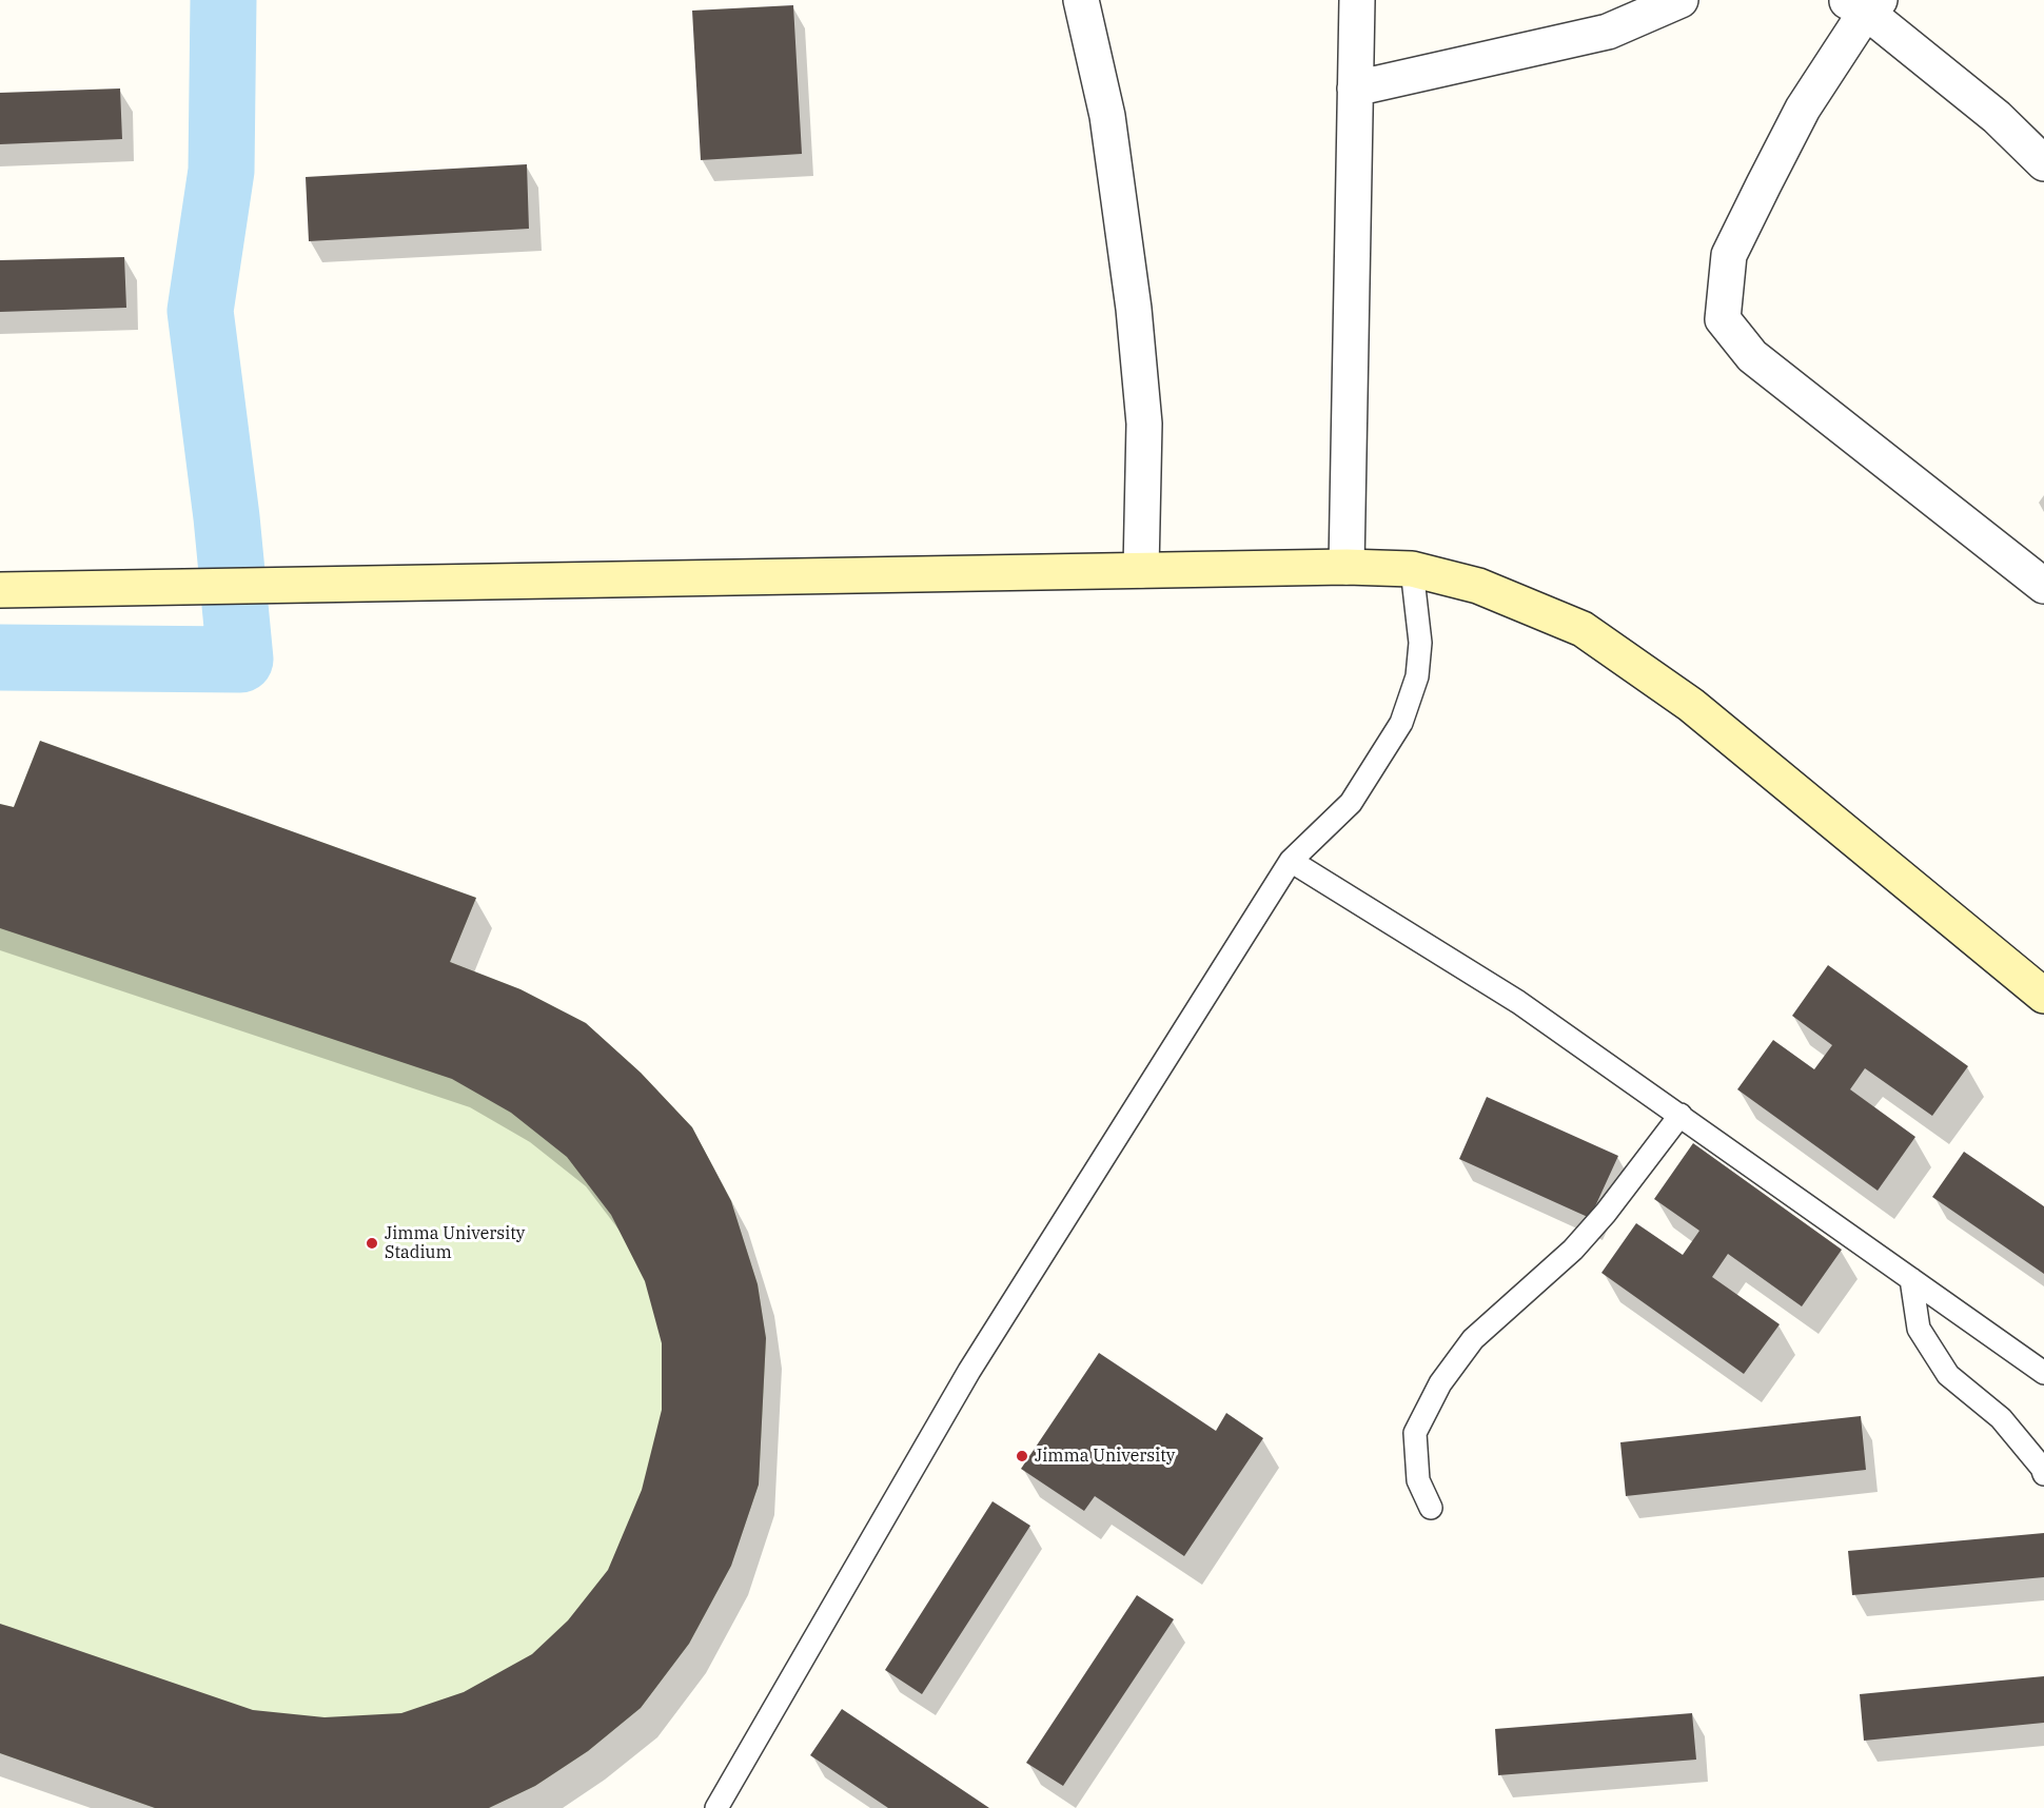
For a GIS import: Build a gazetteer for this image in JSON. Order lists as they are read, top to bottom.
{
  "places": ["Jimma University Stadium", "Jimma University"]
}
